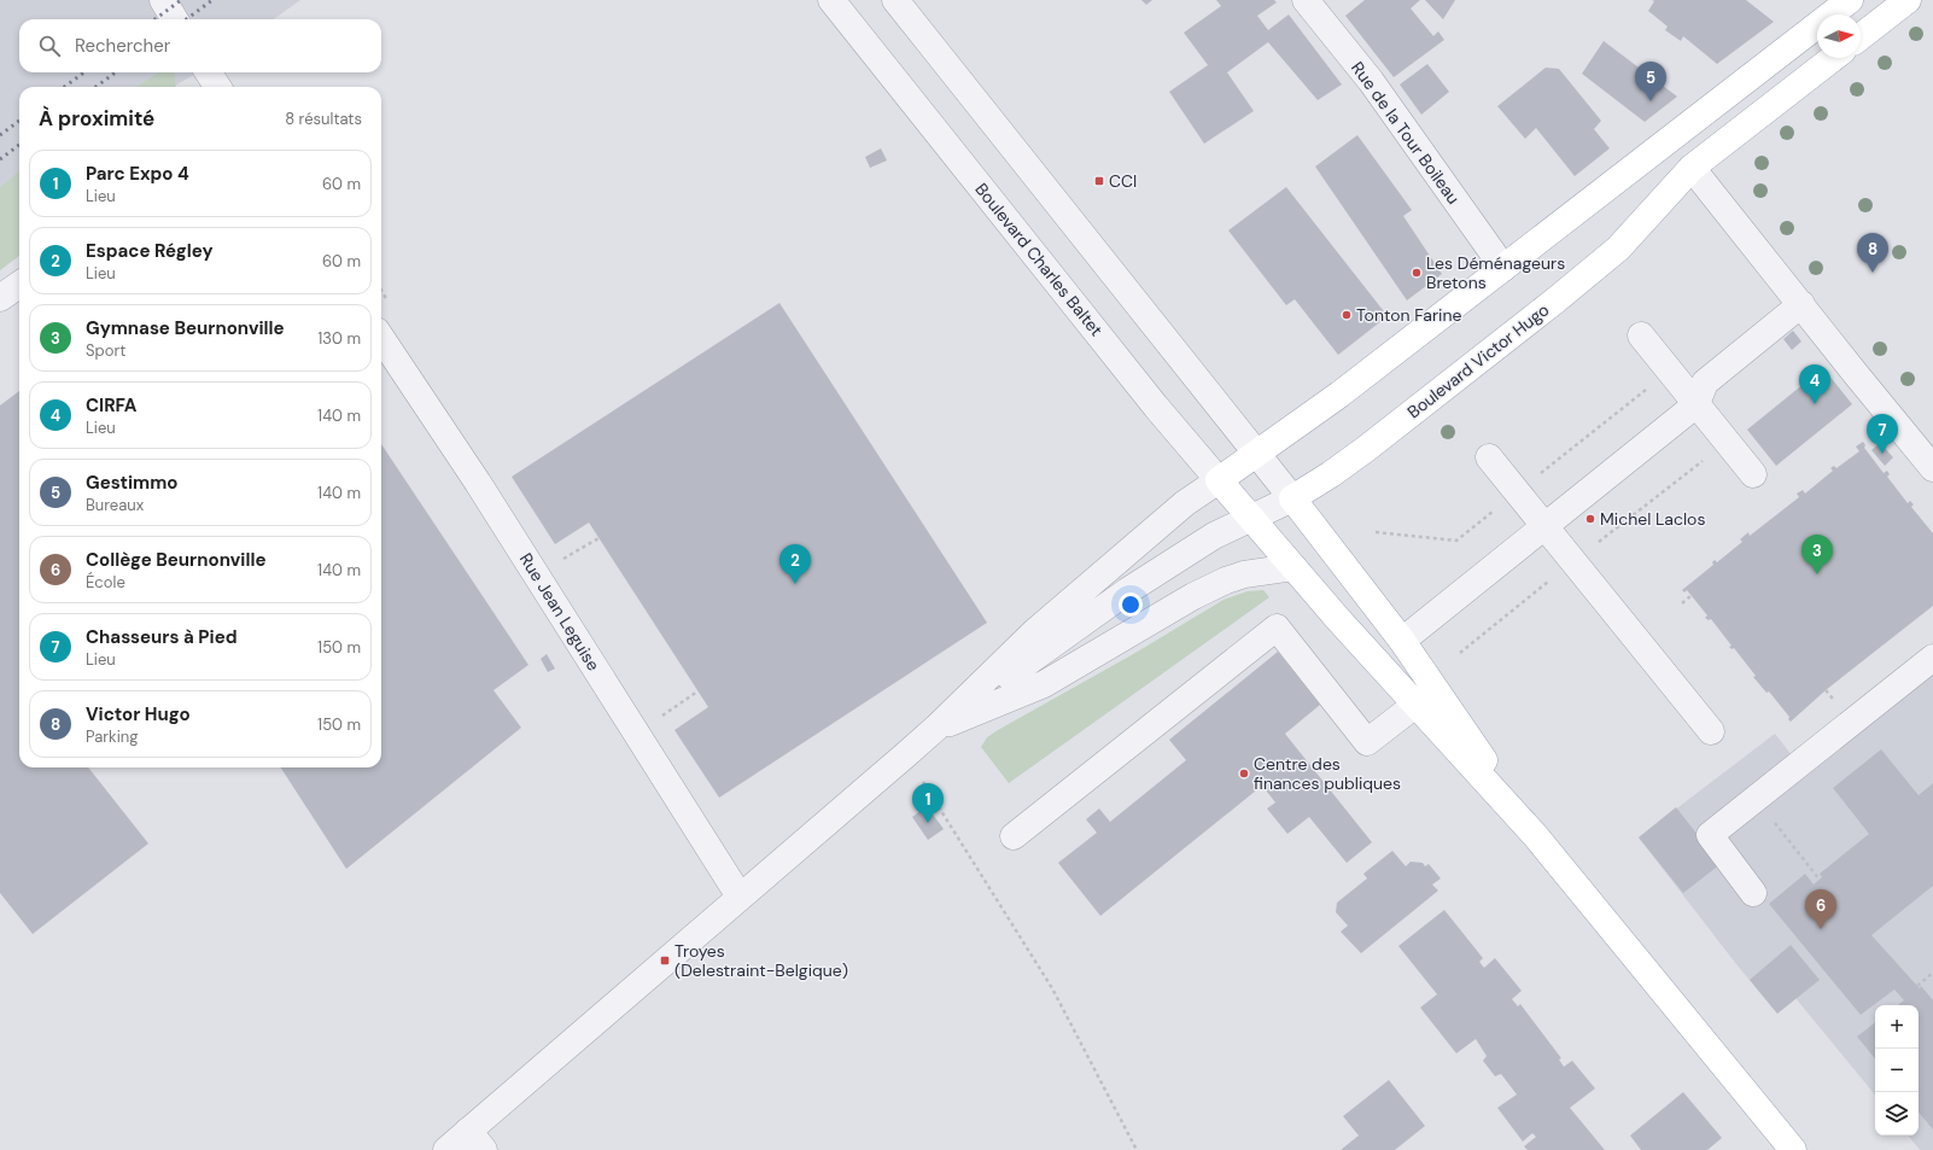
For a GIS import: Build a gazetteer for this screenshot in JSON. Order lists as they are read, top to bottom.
{
  "streets": {
    "main road": ["Boulevard Charles Baltet", "Boulevard Victor Hugo"],
    "street": ["Rue de la Tour Boileau", "Rue Jean Leguise"]
  },
  "crossings": [
    ["Boulevard Charles Baltet", "Boulevard Victor Hugo"]
  ],
  "places": {
    "transit": ["CCI", "Troyes (Delestraint-Belgique)"],
    "other": [
      "Les Déménageurs Bretons",
      "Tonton Farine",
      "Michel Laclos",
      "Centre des finances publiques"
    ]
  },
  "north": "right",
  "page": {
    "search": "Rechercher",
    "pins": [
      "5",
      "8",
      "4",
      "7",
      "3",
      "2",
      "1",
      "6"
    ],
    "heading": ["À proximité", "8 résultats"],
    "list": [
      {
        "mark": "1",
        "name": "Parc Expo 4",
        "note": "Lieu",
        "value": "60 m"
      },
      {
        "mark": "2",
        "name": "Espace Régley",
        "note": "Lieu",
        "value": "60 m"
      },
      {
        "mark": "3",
        "name": "Gymnase Beurnonville",
        "note": "Sport",
        "value": "130 m"
      },
      {
        "mark": "4",
        "name": "CIRFA",
        "note": "Lieu",
        "value": "140 m"
      },
      {
        "mark": "5",
        "name": "Gestimmo",
        "note": "Bureaux",
        "value": "140 m"
      },
      {
        "mark": "6",
        "name": "Collège Beurnonville",
        "note": "École",
        "value": "140 m"
      },
      {
        "mark": "7",
        "name": "Chasseurs à Pied",
        "note": "Lieu",
        "value": "150 m"
      },
      {
        "mark": "8",
        "name": "Victor Hugo",
        "note": "Parking",
        "value": "150 m"
      }
    ],
    "map_buttons": ["+", "−"]
  }
}
